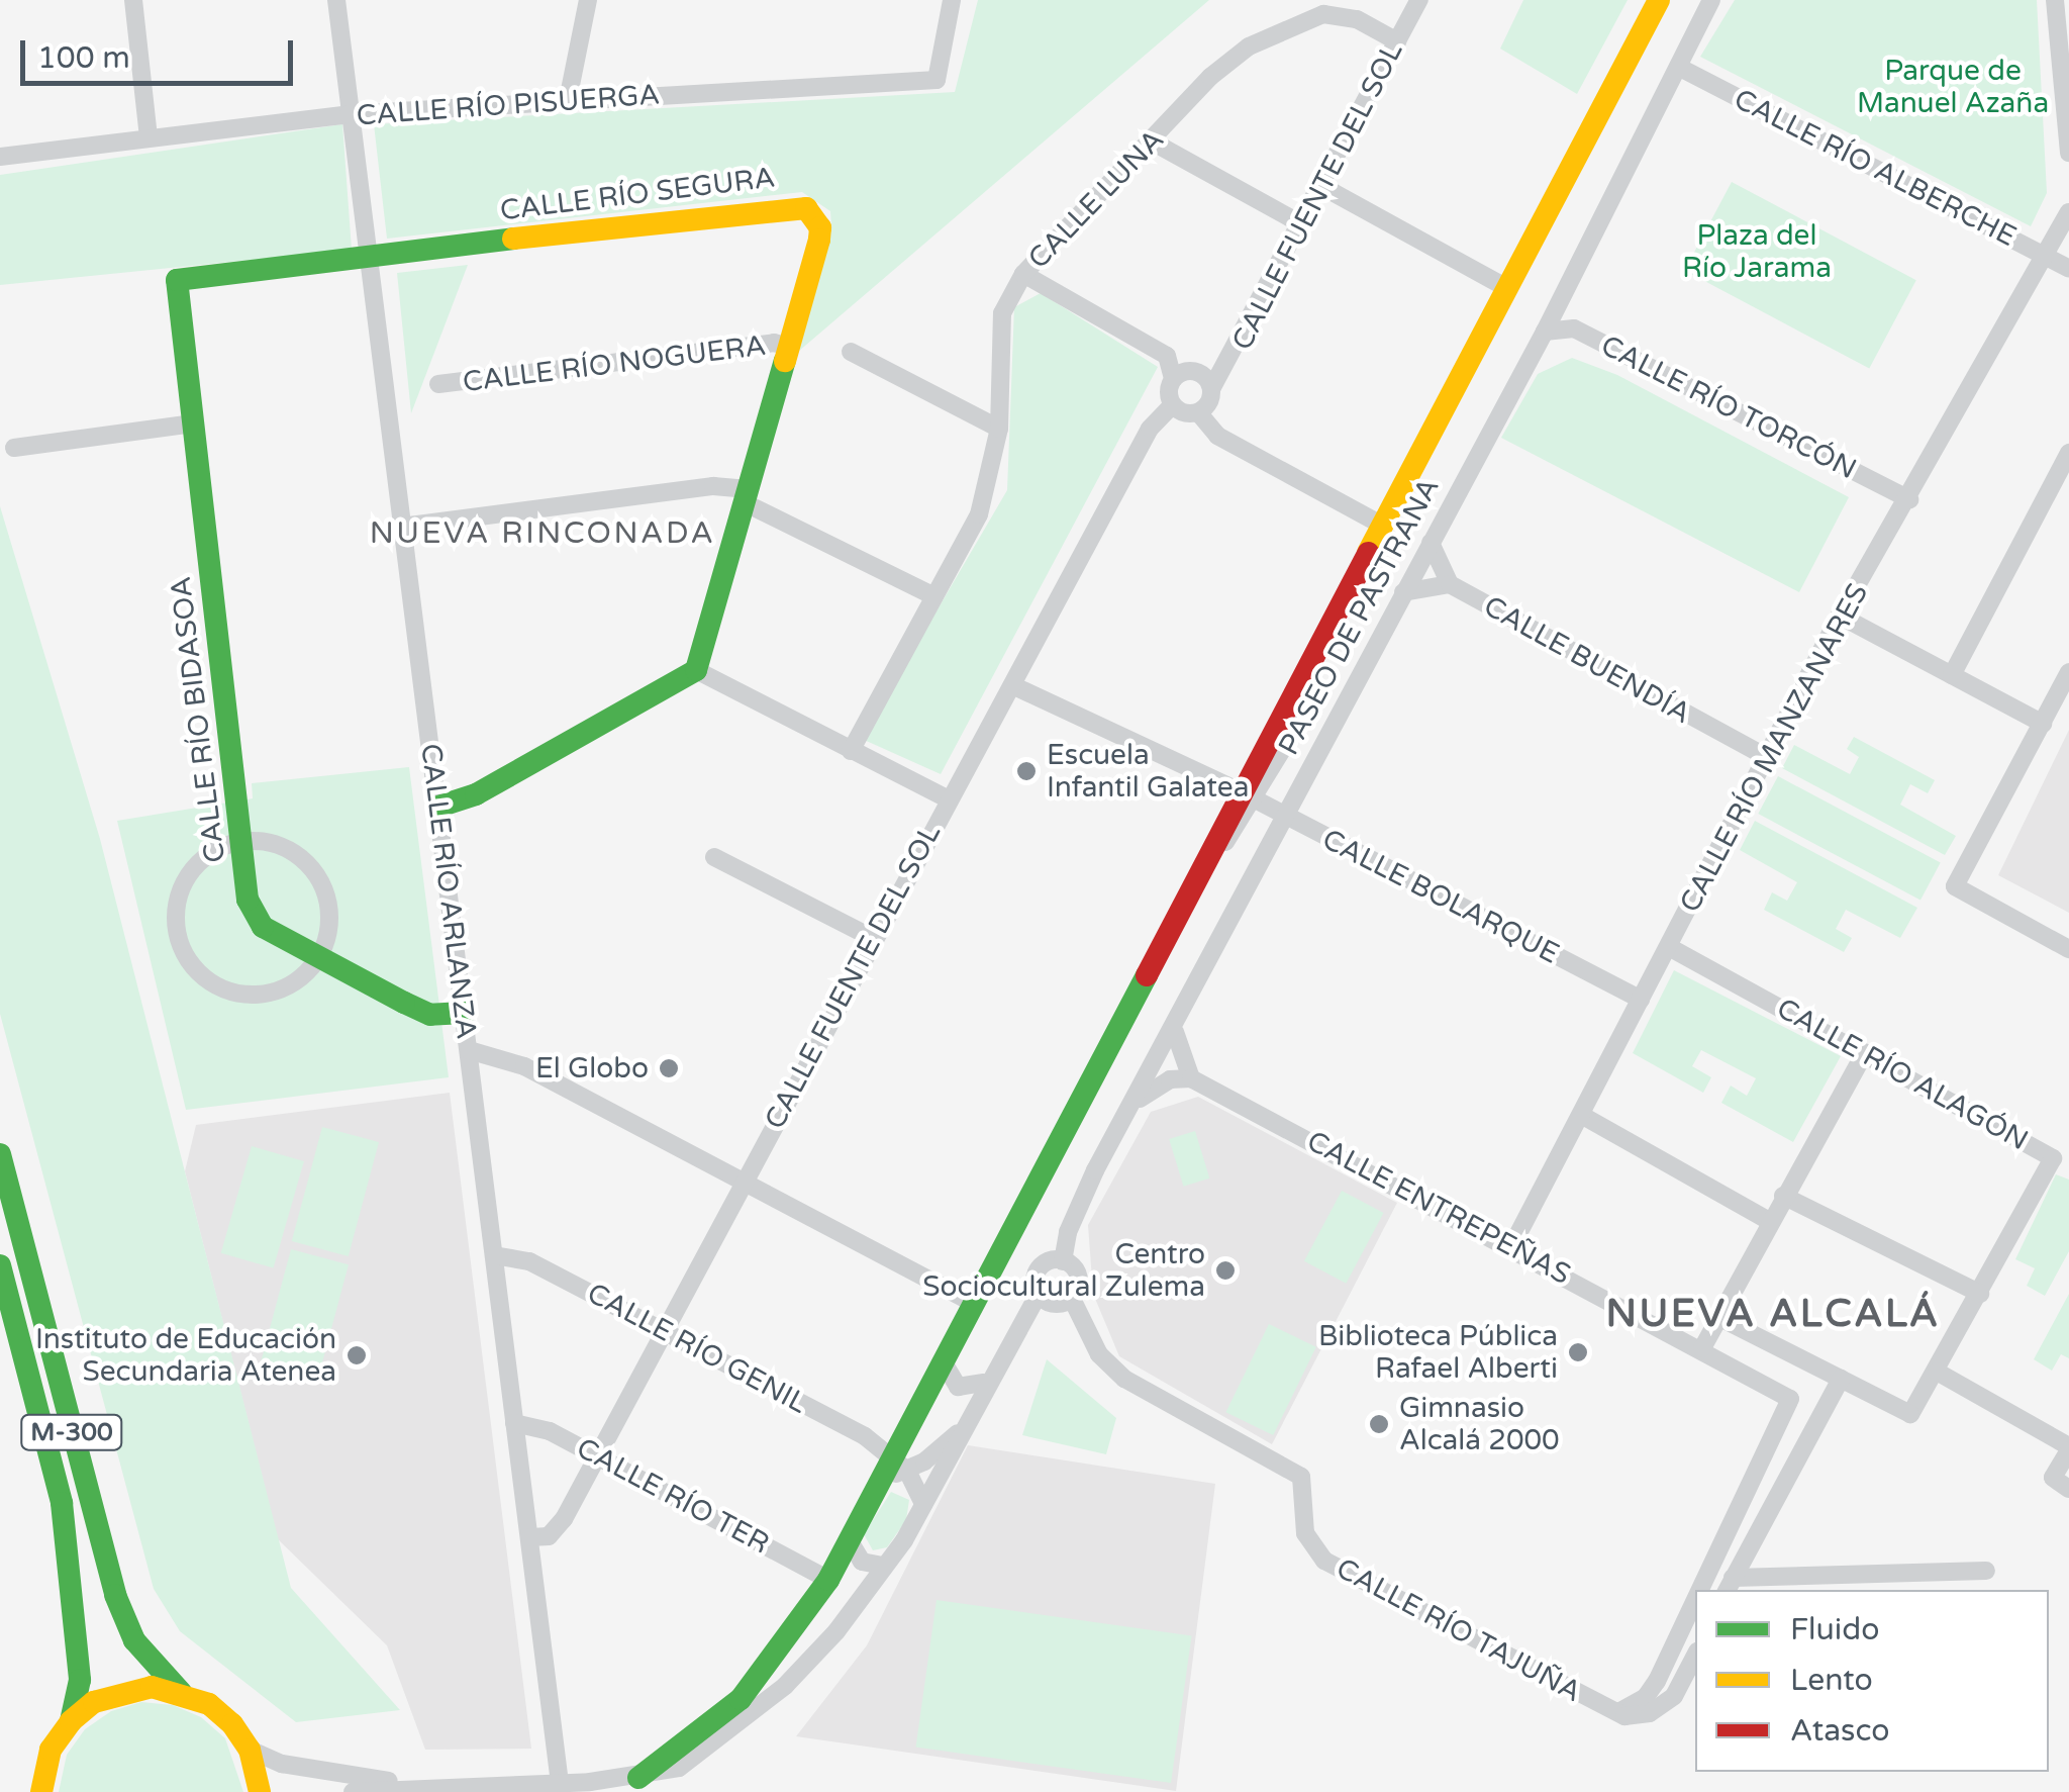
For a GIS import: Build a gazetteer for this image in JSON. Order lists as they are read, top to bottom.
{
  "streets": {
    "street": [
      "CALLE RÍO PISUERGA",
      "CALLE RÍO ALBERCHE",
      "CALLE RÍO SEGURA",
      "CALLE FUENTE DEL SOL",
      "CALLE LUNA",
      "CALLE RÍO NOGUERA",
      "CALLE RÍO TORCÓN",
      "PASEO DE PASTRANA",
      "CALLE BUENDÍA",
      "CALLE RÍO BIDASOA",
      "CALLE RÍO MANZANARES",
      "CALLE RÍO ARLANZA",
      "CALLE BOLARQUE",
      "CALLE RÍO ALAGÓN",
      "CALLE ENTREPEÑAS",
      "CALLE RÍO GENIL",
      "M-300",
      "CALLE RÍO TER",
      "CALLE RÍO TAJUÑA"
    ]
  },
  "crossings": [
    ["CALLE RÍO PISUERGA", "CALLE RÍO ARLANZA"],
    ["CALLE RÍO ALBERCHE", "PASEO DE PASTRANA"],
    ["CALLE RÍO ALBERCHE", "CALLE RÍO MANZANARES"],
    ["CALLE RÍO SEGURA", "CALLE RÍO NOGUERA"],
    ["CALLE RÍO SEGURA", "CALLE RÍO BIDASOA"],
    ["CALLE RÍO SEGURA", "CALLE RÍO ARLANZA"],
    ["CALLE FUENTE DEL SOL", "CALLE LUNA"],
    ["CALLE FUENTE DEL SOL", "CALLE RÍO ARLANZA"],
    ["CALLE FUENTE DEL SOL", "CALLE BOLARQUE"],
    ["CALLE FUENTE DEL SOL", "CALLE RÍO GENIL"],
    ["CALLE FUENTE DEL SOL", "CALLE RÍO TER"],
    ["CALLE RÍO TORCÓN", "PASEO DE PASTRANA"],
    ["CALLE RÍO TORCÓN", "CALLE RÍO MANZANARES"],
    ["PASEO DE PASTRANA", "CALLE BUENDÍA"],
    ["PASEO DE PASTRANA", "CALLE BOLARQUE"],
    ["PASEO DE PASTRANA", "CALLE RÍO GENIL"],
    ["PASEO DE PASTRANA", "CALLE RÍO TER"],
    ["PASEO DE PASTRANA", "CALLE RÍO TAJUÑA"],
    ["CALLE BUENDÍA", "CALLE RÍO MANZANARES"],
    ["CALLE RÍO BIDASOA", "CALLE RÍO ARLANZA"],
    ["CALLE RÍO MANZANARES", "CALLE BOLARQUE"],
    ["CALLE RÍO MANZANARES", "CALLE RÍO ALAGÓN"],
    ["CALLE RÍO MANZANARES", "CALLE ENTREPEÑAS"],
    ["CALLE RÍO ARLANZA", "CALLE RÍO GENIL"],
    ["CALLE RÍO ARLANZA", "CALLE RÍO TER"]
  ],
  "districts": ["NUEVA RINCONADA", "NUEVA ALCALÁ"],
  "parks": ["Parque de Manuel Azaña", "Plaza del Río Jarama"],
  "places": [
    "Escuela Infantil Galatea",
    "El Globo",
    "Centro Sociocultural Zulema",
    "Biblioteca Pública Rafael Alberti",
    "Instituto de Educación Secundaria Atenea",
    "Gimnasio Alcalá 2000"
  ],
  "legend": ["Fluido", "Lento", "Atasco"],
  "scale_bar": "100 m"
}
